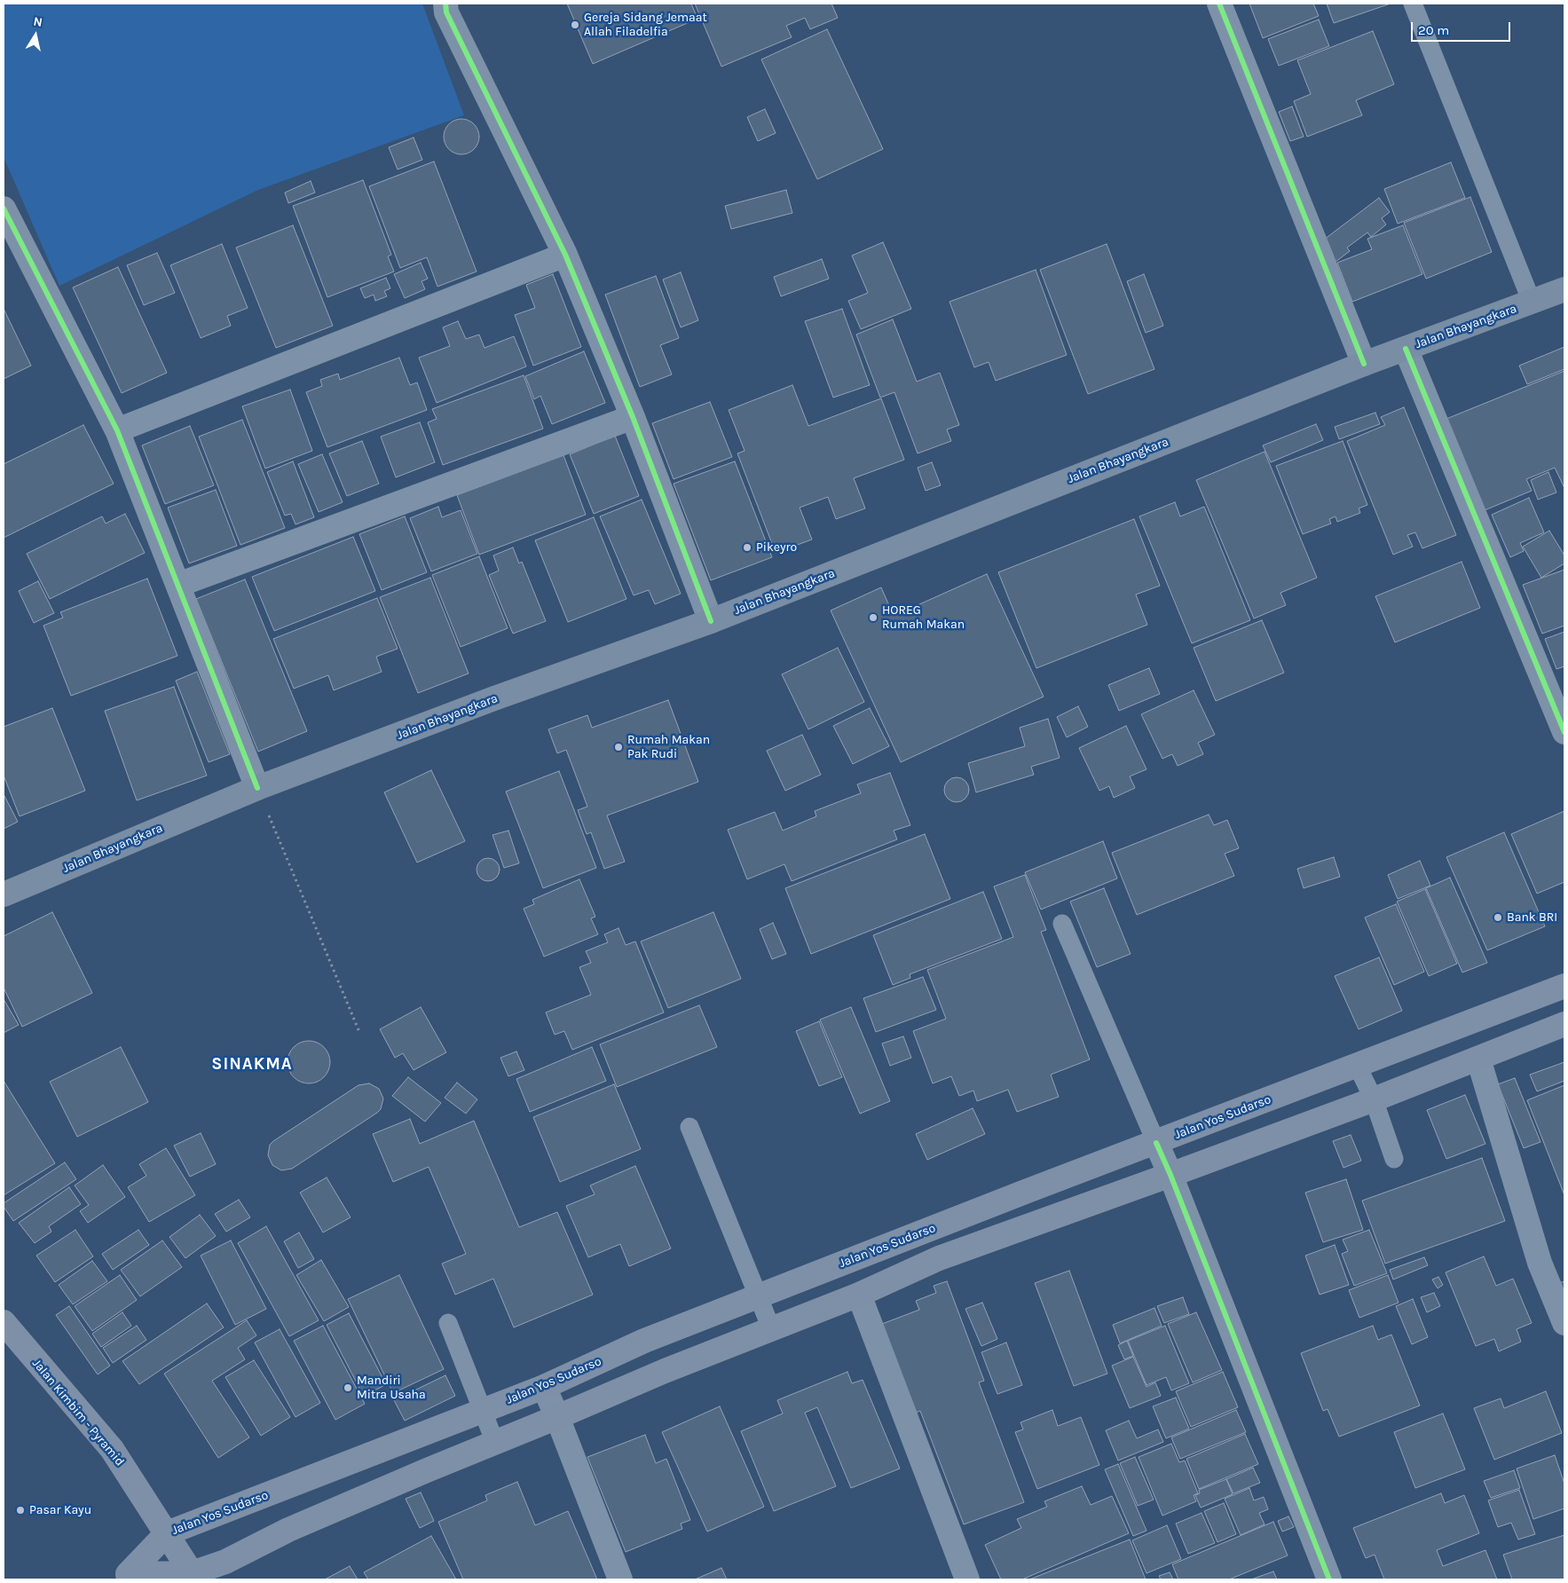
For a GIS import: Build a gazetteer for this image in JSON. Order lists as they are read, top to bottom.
{
  "streets": {
    "highway": ["Jalan Yos Sudarso", "Jalan Kimbim - Pyramid"],
    "main road": ["Jalan Bhayangkara"]
  },
  "crossings": [
    ["Jalan Yos Sudarso", "Jalan Kimbim - Pyramid"]
  ],
  "districts": ["SINAKMA"],
  "places": [
    "Gereja Sidang Jemaat Allah Filadelfia",
    "Pikeyro",
    "HOREG Rumah Makan",
    "Rumah Makan Pak Rudi",
    "Bank BRI",
    "Mandiri Mitra Usaha",
    "Pasar Kayu"
  ],
  "scale_bar": "20 m",
  "north": "top"
}
